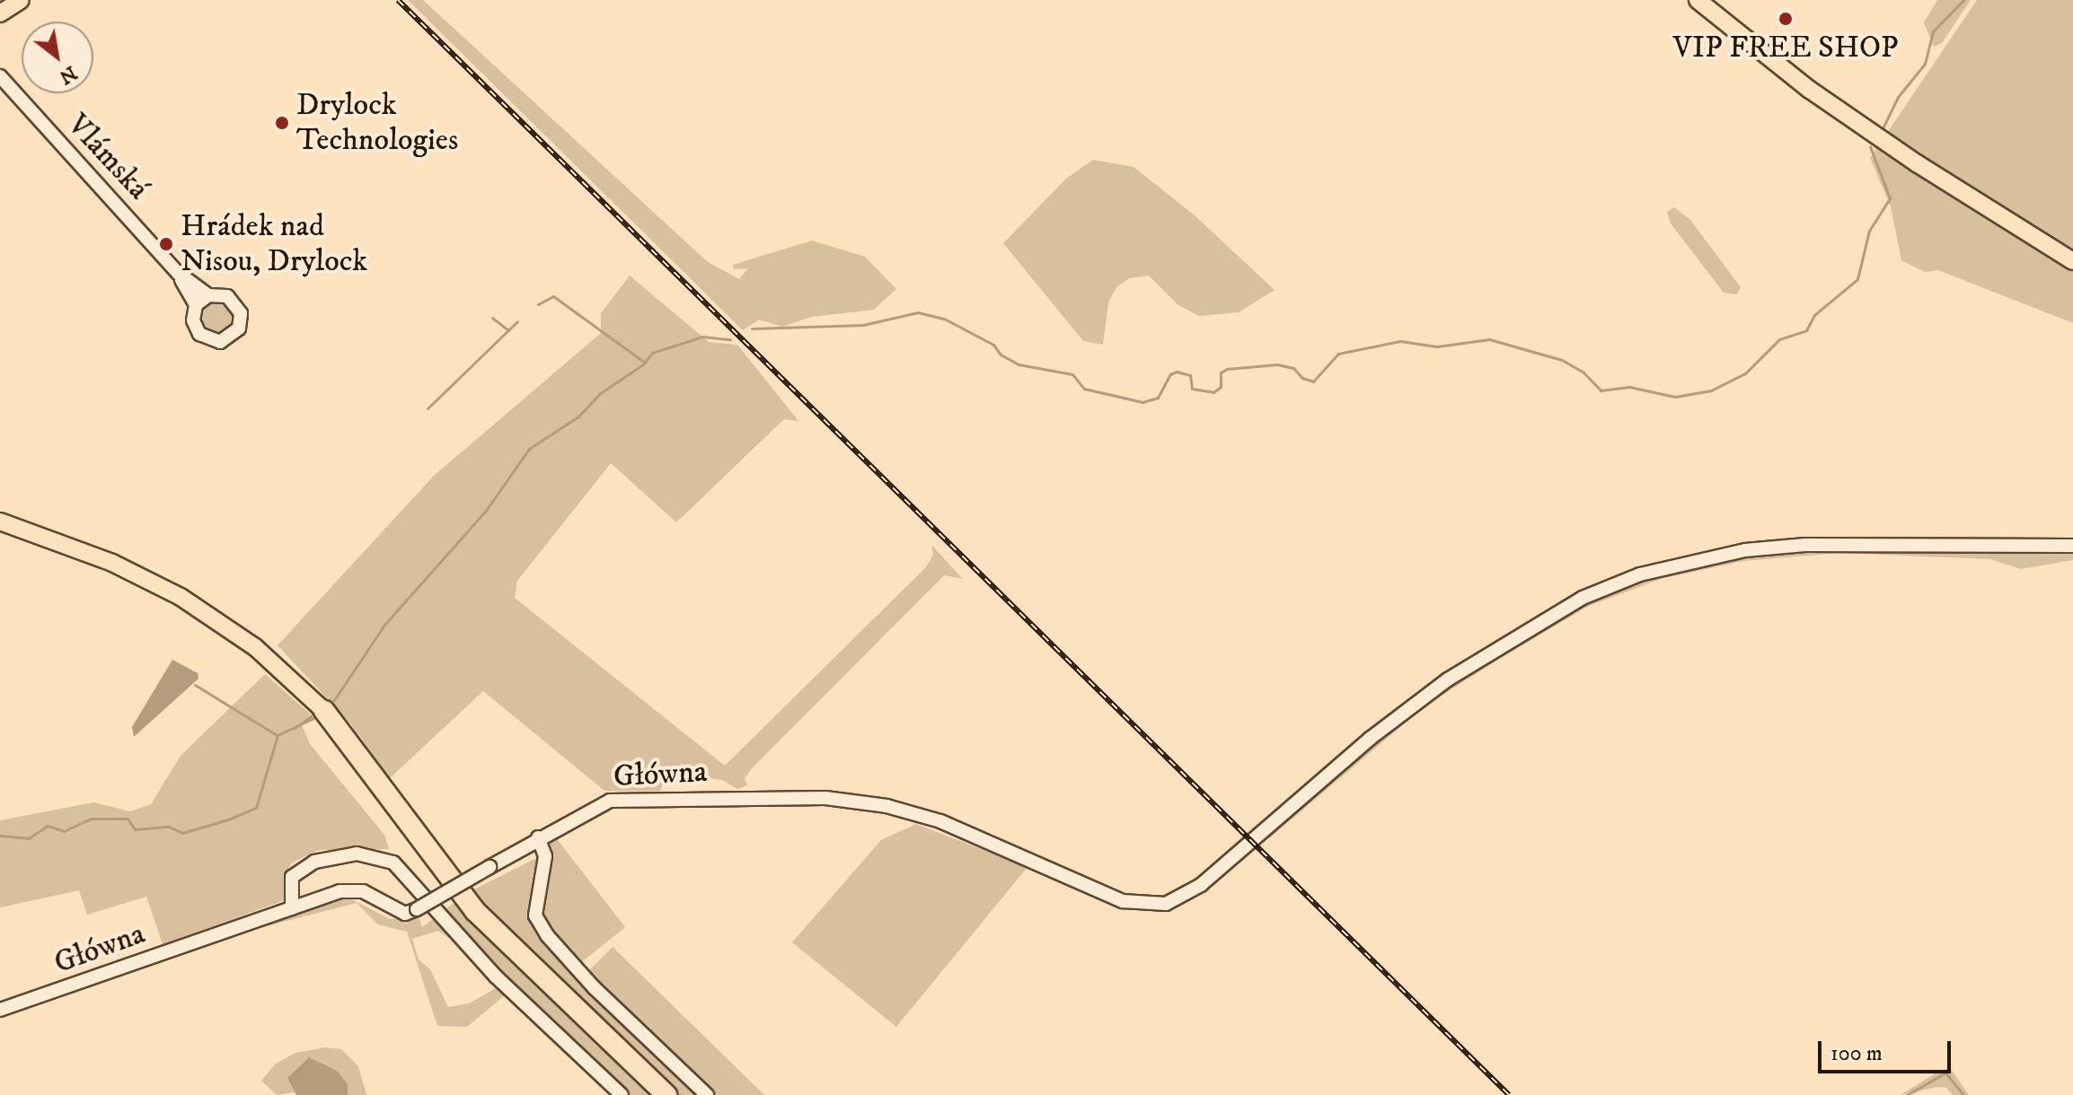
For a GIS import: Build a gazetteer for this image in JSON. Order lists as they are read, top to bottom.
{
  "streets": {
    "street": ["Vlámská", "Główna"]
  },
  "places": ["VIP FREE SHOP", "Drylock Technologies", "Hrádek nad Nisou, Drylock"],
  "scale_bar": "100 m",
  "north": "bottom right"
}
